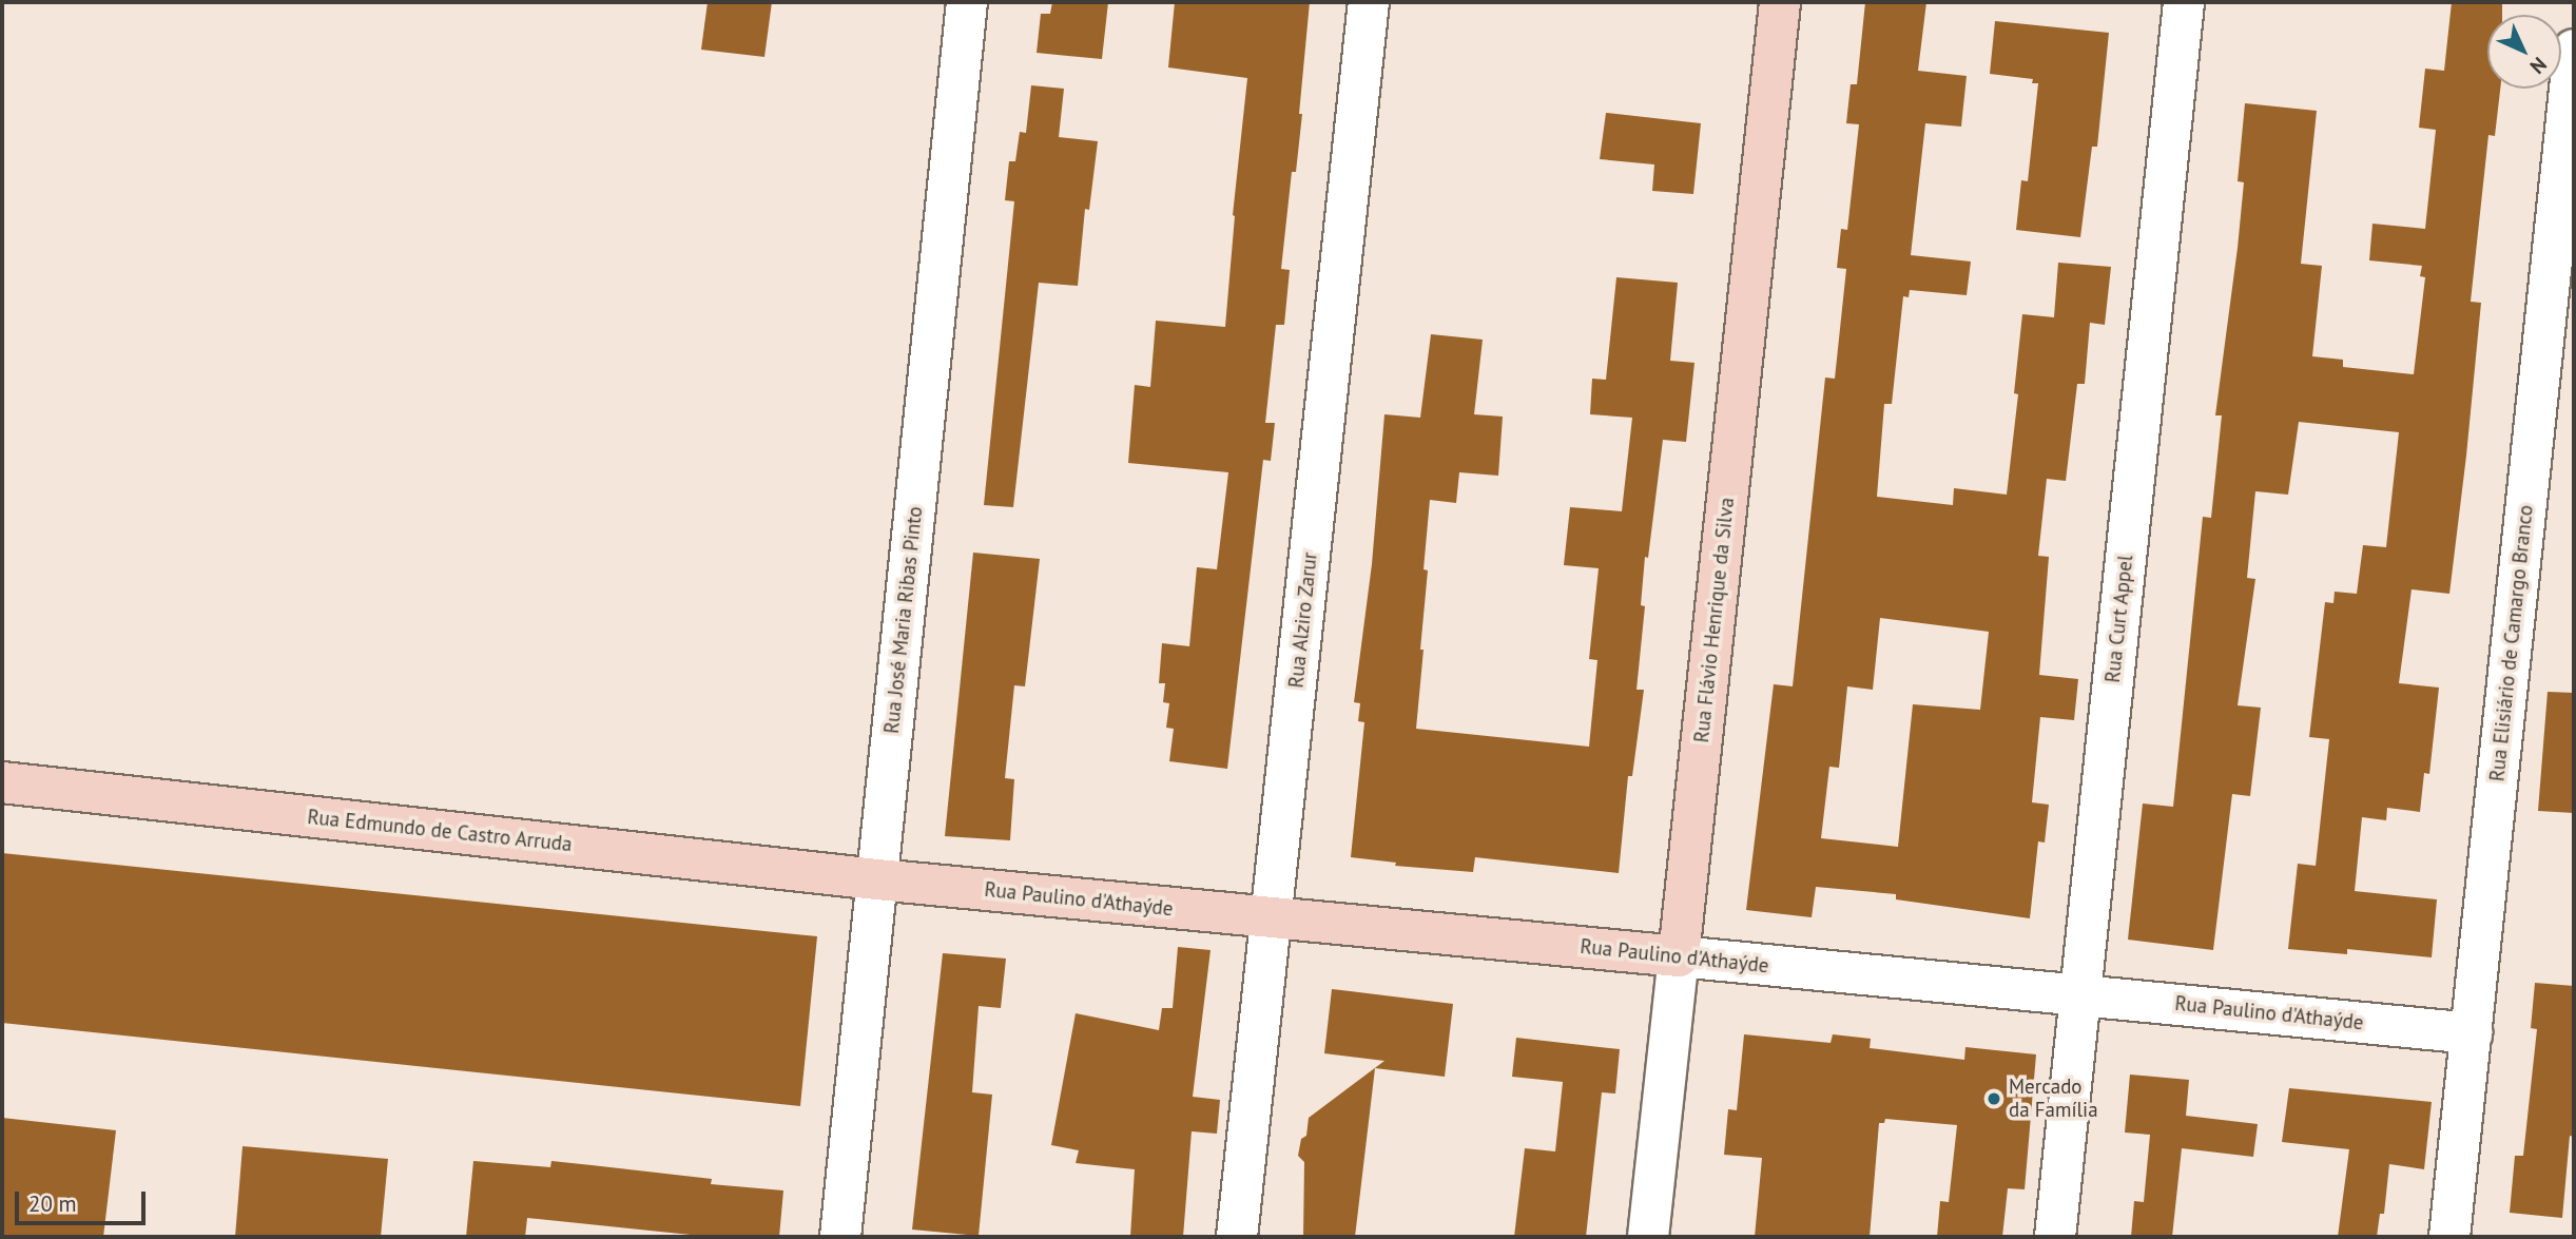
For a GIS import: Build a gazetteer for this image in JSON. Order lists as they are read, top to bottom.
{
  "streets": {
    "street": [
      "Rua Curt Appel",
      "Rua José Maria Ribas Pinto",
      "Rua Alziro Zarur",
      "Rua Flávio Henrique da Silva",
      "Rua Elisiário de Camargo Branco",
      "Rua Edmundo de Castro Arruda",
      "Rua Paulino d'Athaýde"
    ]
  },
  "crossings": [
    ["Rua Curt Appel", "Rua Paulino d'Athaýde"],
    ["Rua José Maria Ribas Pinto", "Rua Edmundo de Castro Arruda"],
    ["Rua José Maria Ribas Pinto", "Rua Paulino d'Athaýde"],
    ["Rua Alziro Zarur", "Rua Paulino d'Athaýde"],
    ["Rua Flávio Henrique da Silva", "Rua Paulino d'Athaýde"],
    ["Rua Elisiário de Camargo Branco", "Rua Paulino d'Athaýde"],
    ["Rua Edmundo de Castro Arruda", "Rua Paulino d'Athaýde"]
  ],
  "places": ["Mercado da Família"],
  "scale_bar": "20 m",
  "north": "bottom right"
}
